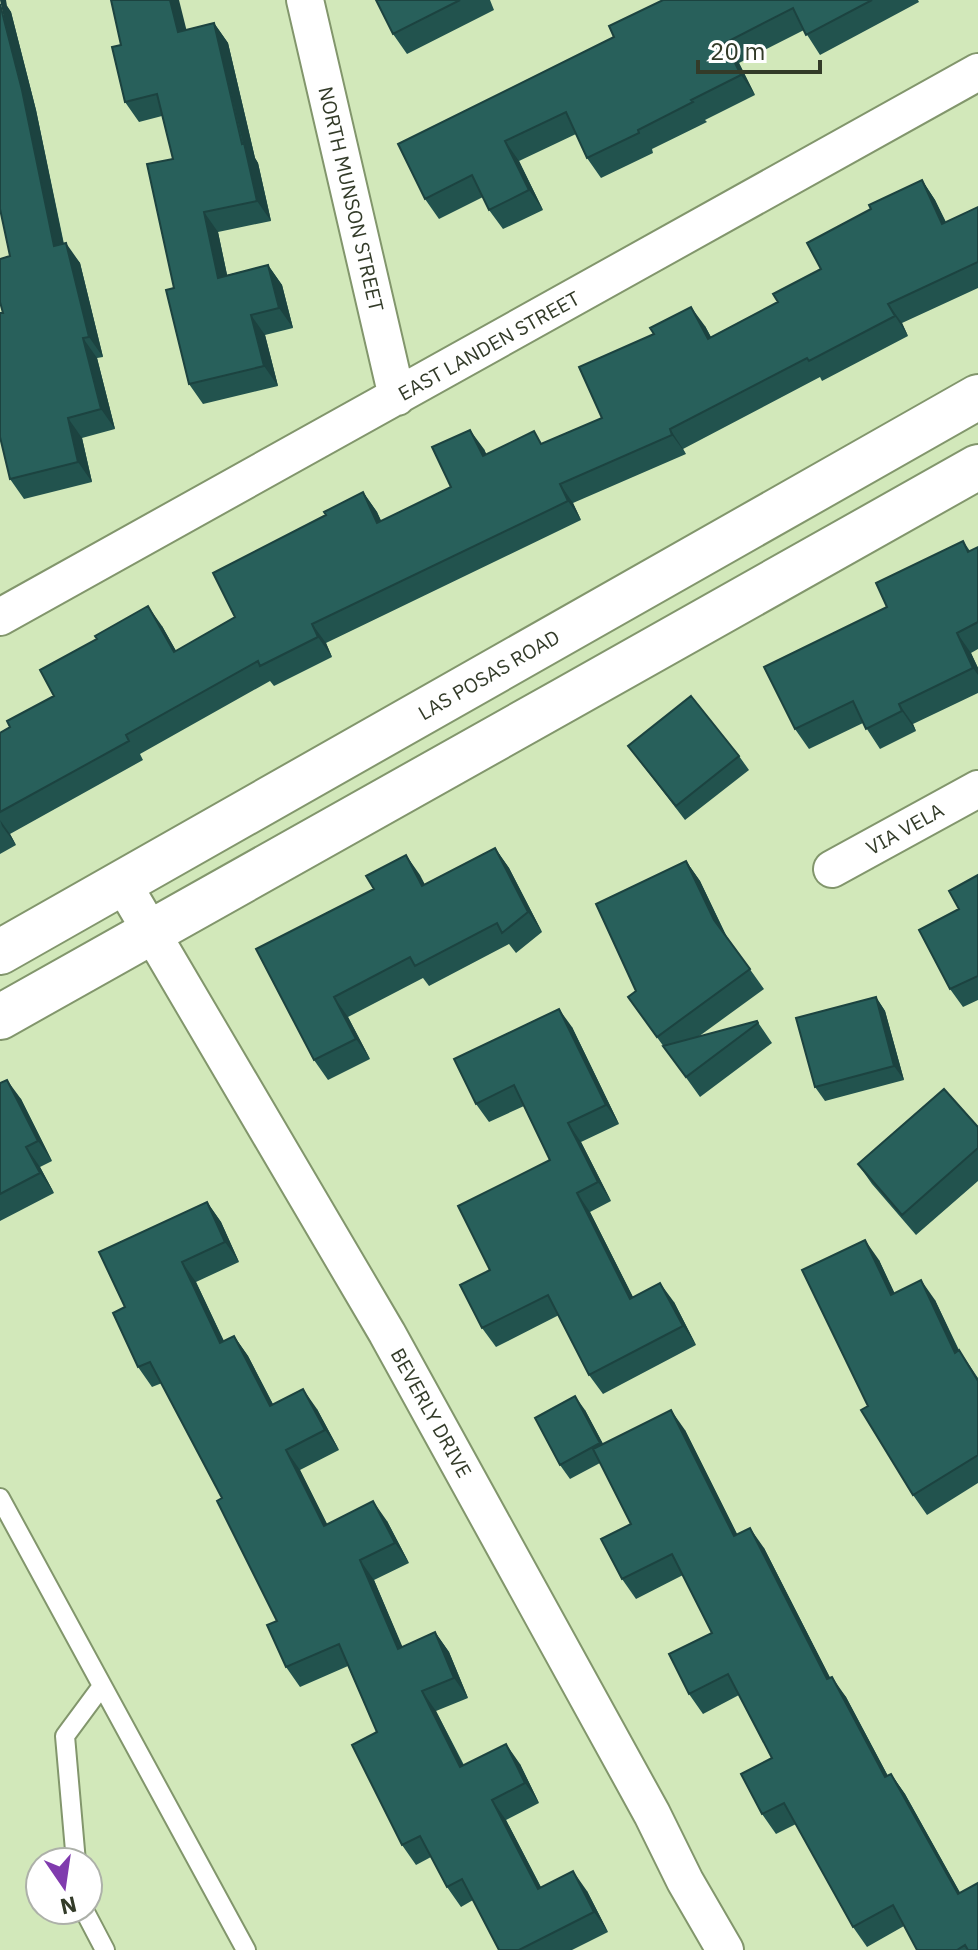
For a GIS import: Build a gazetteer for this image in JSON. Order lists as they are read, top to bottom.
{
  "streets": {
    "main road": ["LAS POSAS ROAD"],
    "street": [
      "NORTH MUNSON STREET",
      "EAST LANDEN STREET",
      "VIA VELA",
      "BEVERLY DRIVE"
    ]
  },
  "crossings": [
    ["NORTH MUNSON STREET", "EAST LANDEN STREET"],
    ["LAS POSAS ROAD", "BEVERLY DRIVE"]
  ],
  "scale_bar": "20 m",
  "north": "bottom"
}
